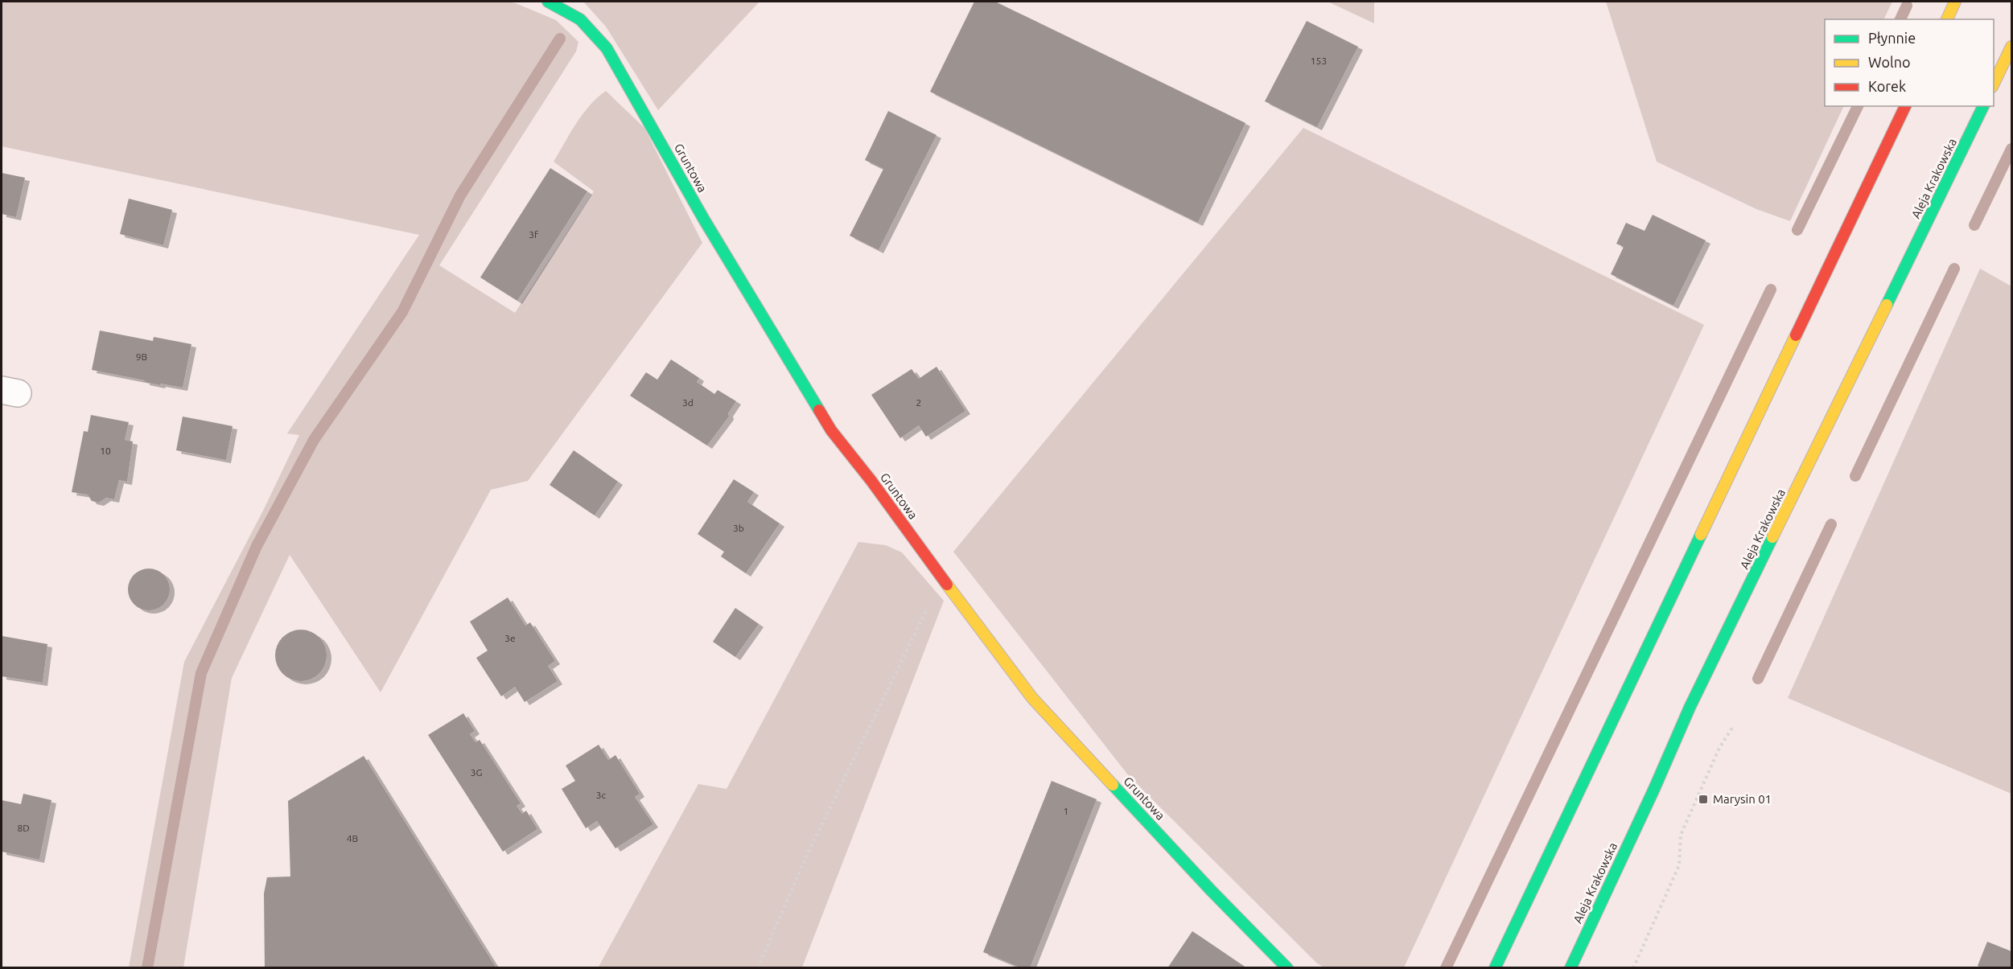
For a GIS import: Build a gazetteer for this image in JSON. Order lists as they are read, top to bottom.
{
  "streets": {
    "main road": ["Gruntowa", "Aleja Krakowska"]
  },
  "places": {
    "transit": ["Marysin 01"]
  },
  "house_numbers": [
    "153",
    "3f",
    "9B",
    "3d",
    "2",
    "10",
    "3b",
    "3e",
    "3G",
    "3c",
    "1",
    "8D",
    "4B"
  ],
  "legend": ["Płynnie", "Wolno", "Korek"]
}
